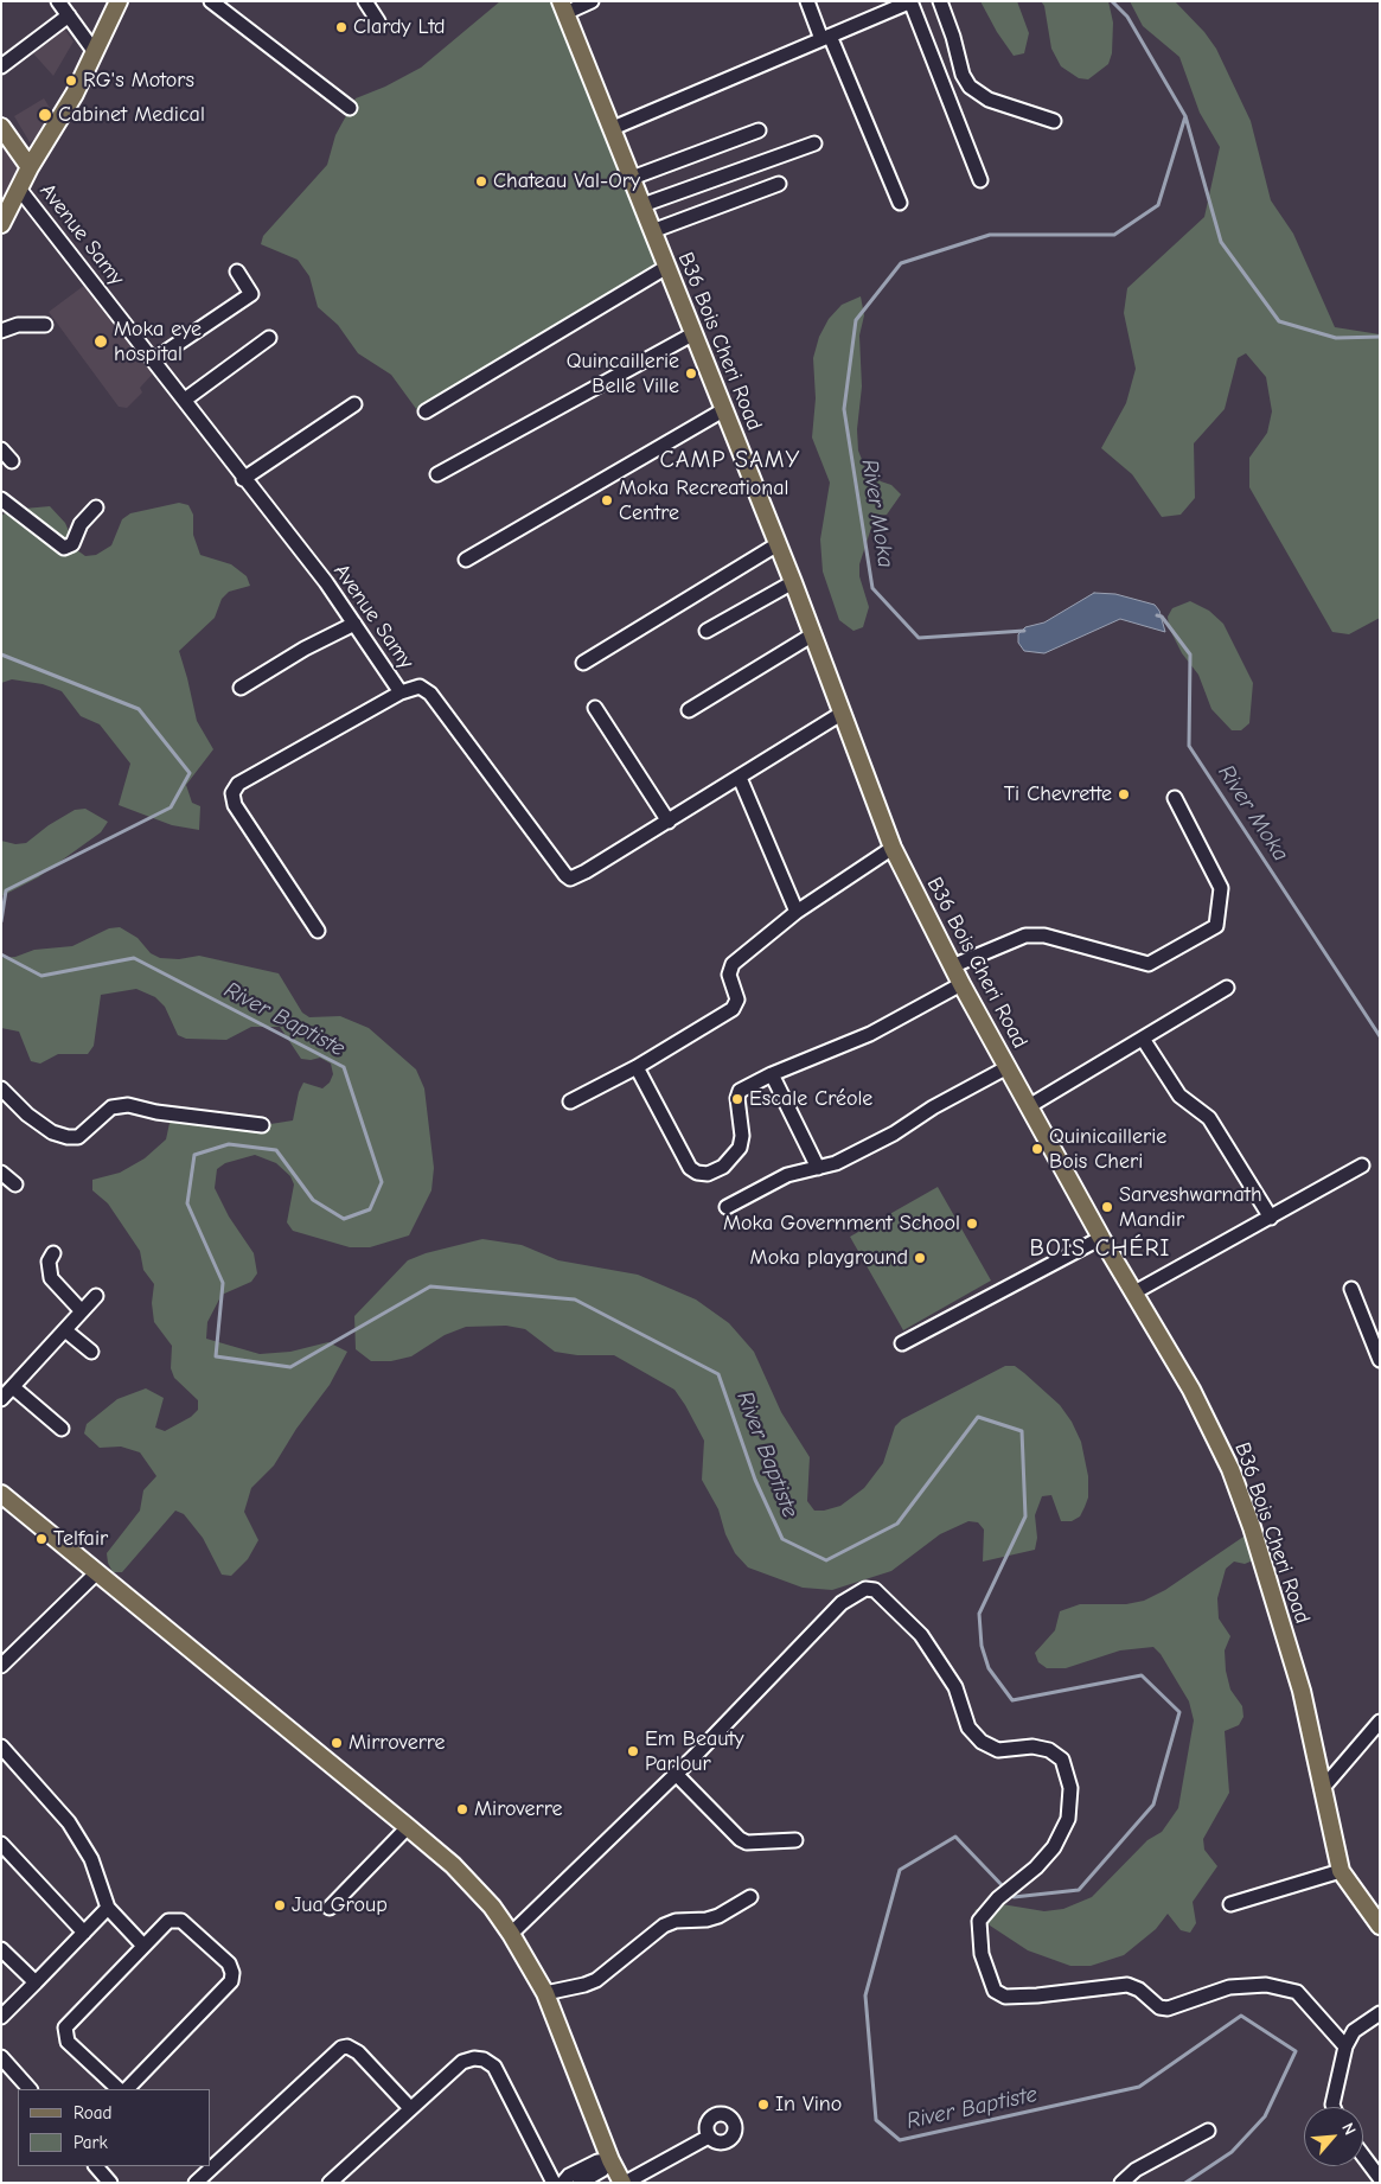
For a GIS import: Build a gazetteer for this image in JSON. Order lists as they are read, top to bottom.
{
  "streets": {
    "main road": ["B36 Bois Cheri Road"],
    "street": ["Avenue Samy"]
  },
  "crossings": [
    ["Avenue Samy", "B36 Bois Cheri Road"]
  ],
  "districts": ["CAMP SAMY", "BOIS CHÉRI"],
  "water": ["River Moka", "River Baptiste"],
  "places": [
    "Clardy Ltd",
    "RG's Motors",
    "Cabinet Medical",
    "Chateau Val-Ory",
    "Moka eye hospital",
    "Quincaillerie Belle Ville",
    "Moka Recreational Centre",
    "Ti Chevrette",
    "Escale Créole",
    "Quinicaillerie Bois Cheri",
    "Sarveshwarnath Mandir",
    "Moka Government School",
    "Moka playground",
    "Telfair",
    "Mirroverre",
    "Em Beauty Parlour",
    "Miroverre",
    "Jua Group",
    "In Vino"
  ],
  "legend": ["Road", "Park"],
  "north": "top right"
}
